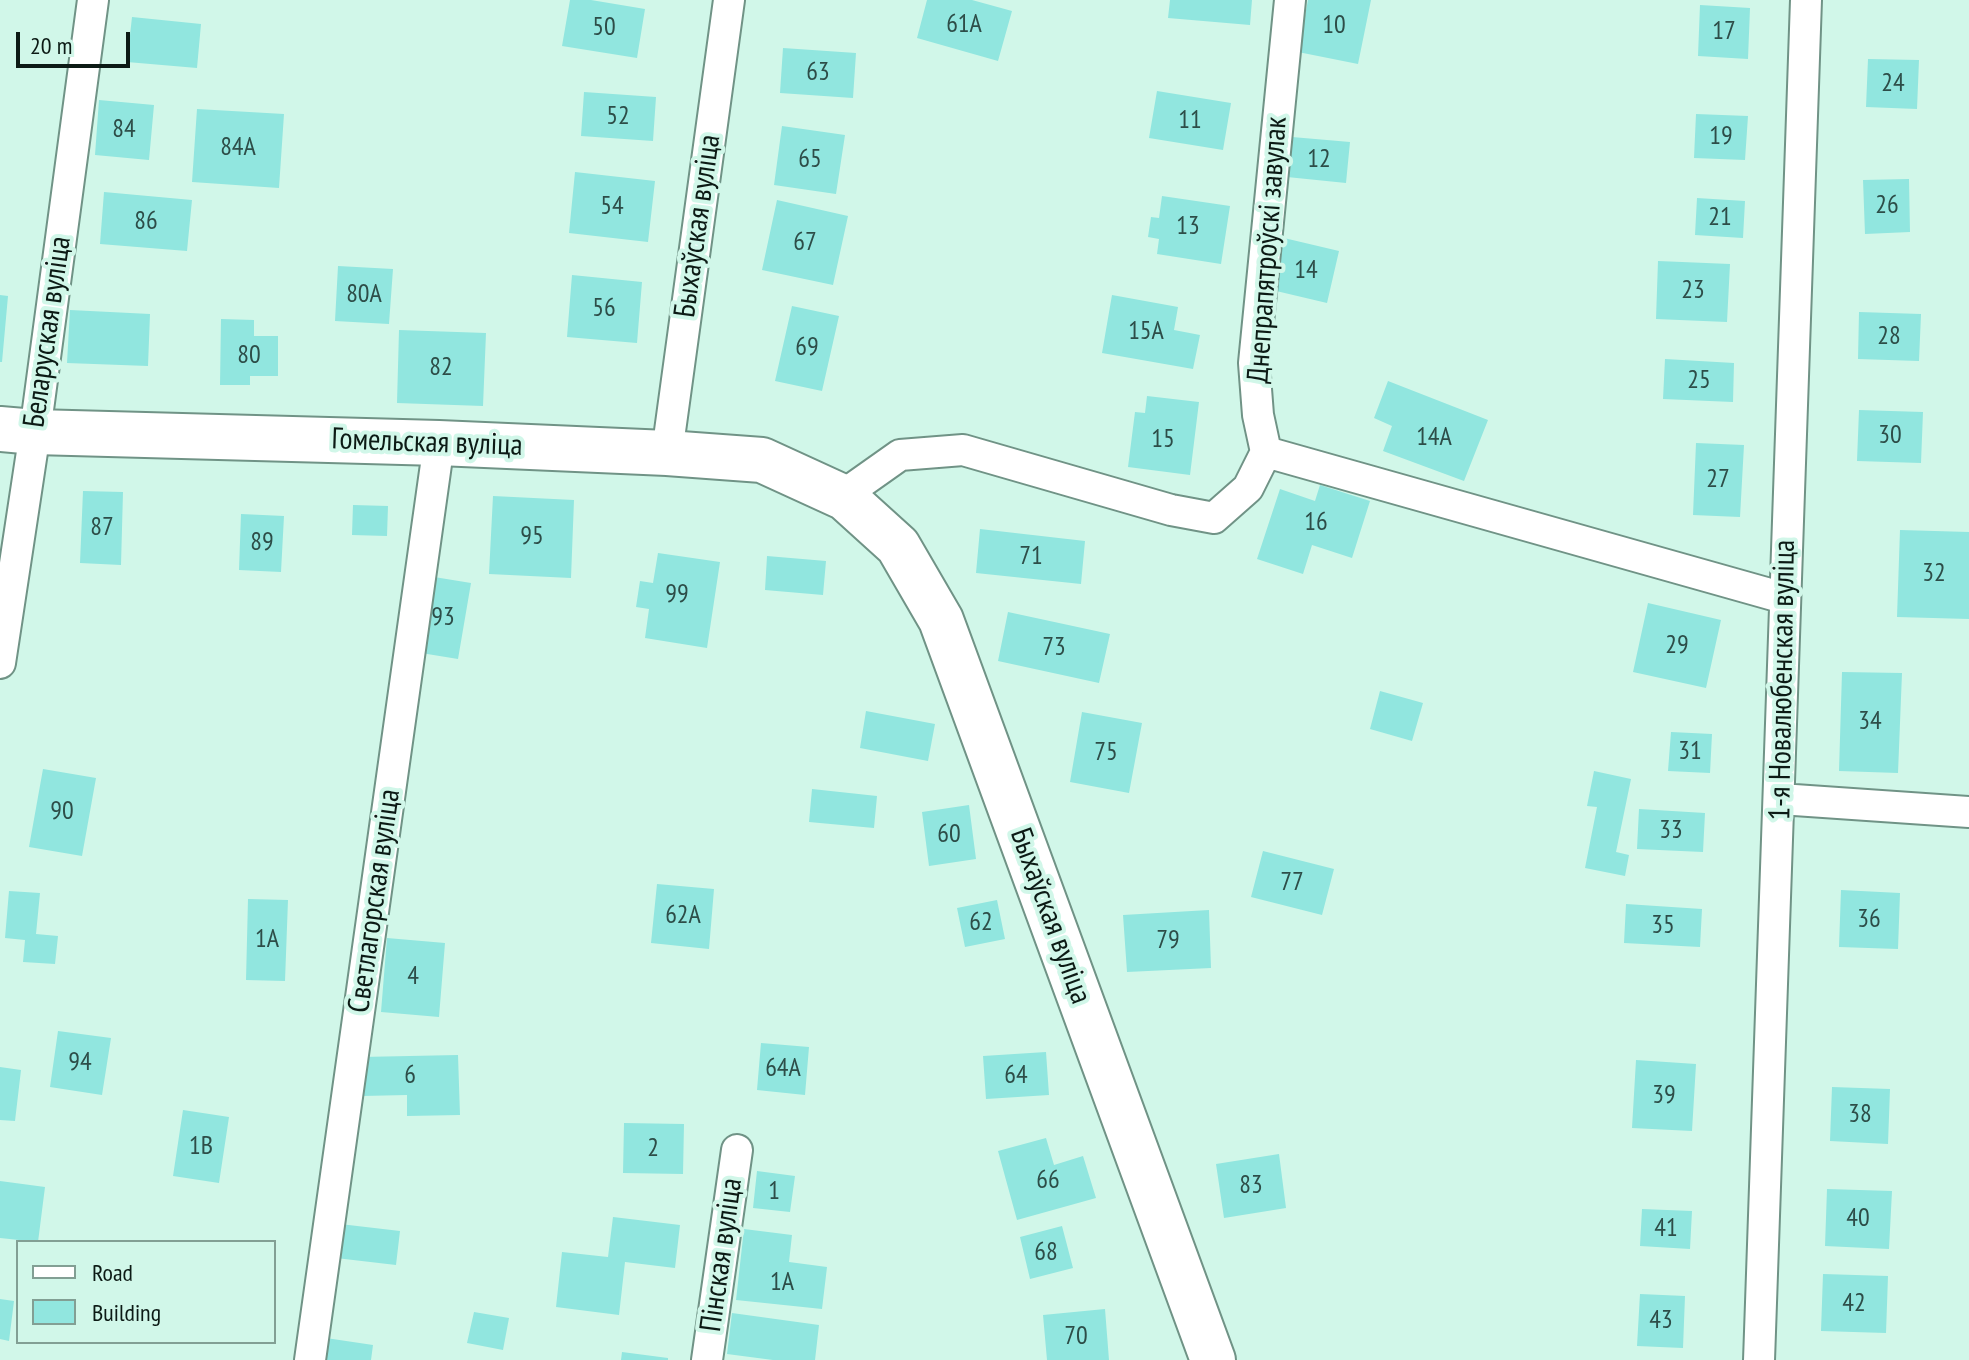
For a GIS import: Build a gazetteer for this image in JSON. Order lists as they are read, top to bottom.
{
  "streets": {
    "main road": ["Быхаўская вуліца", "Гомельская вуліца"],
    "street": [
      "Днепрапятроўскі завулак",
      "Беларуская вуліца",
      "1-я Новалюбенская вуліца",
      "Светлагорская вуліца",
      "Пінская вуліца"
    ]
  },
  "crossings": [
    ["Быхаўская вуліца", "Гомельская вуліца"],
    ["Беларуская вуліца", "Гомельская вуліца"],
    ["Гомельская вуліца", "Светлагорская вуліца"]
  ],
  "house_numbers": [
    "61А",
    "10",
    "50",
    "17",
    "63",
    "24",
    "52",
    "11",
    "84",
    "19",
    "84А",
    "65",
    "12",
    "26",
    "54",
    "21",
    "86",
    "13",
    "67",
    "14",
    "23",
    "80А",
    "56",
    "15А",
    "28",
    "69",
    "80",
    "82",
    "25",
    "30",
    "14А",
    "15",
    "27",
    "16",
    "87",
    "95",
    "89",
    "71",
    "32",
    "99",
    "93",
    "29",
    "73",
    "34",
    "31",
    "75",
    "90",
    "33",
    "60",
    "77",
    "62А",
    "36",
    "62",
    "35",
    "1А",
    "79",
    "4",
    "94",
    "64А",
    "6",
    "64",
    "39",
    "38",
    "1В",
    "2",
    "66",
    "83",
    "1",
    "40",
    "41",
    "68",
    "1А",
    "42",
    "43",
    "70"
  ],
  "legend": ["Road", "Building"],
  "scale_bar": "20 m"
}
